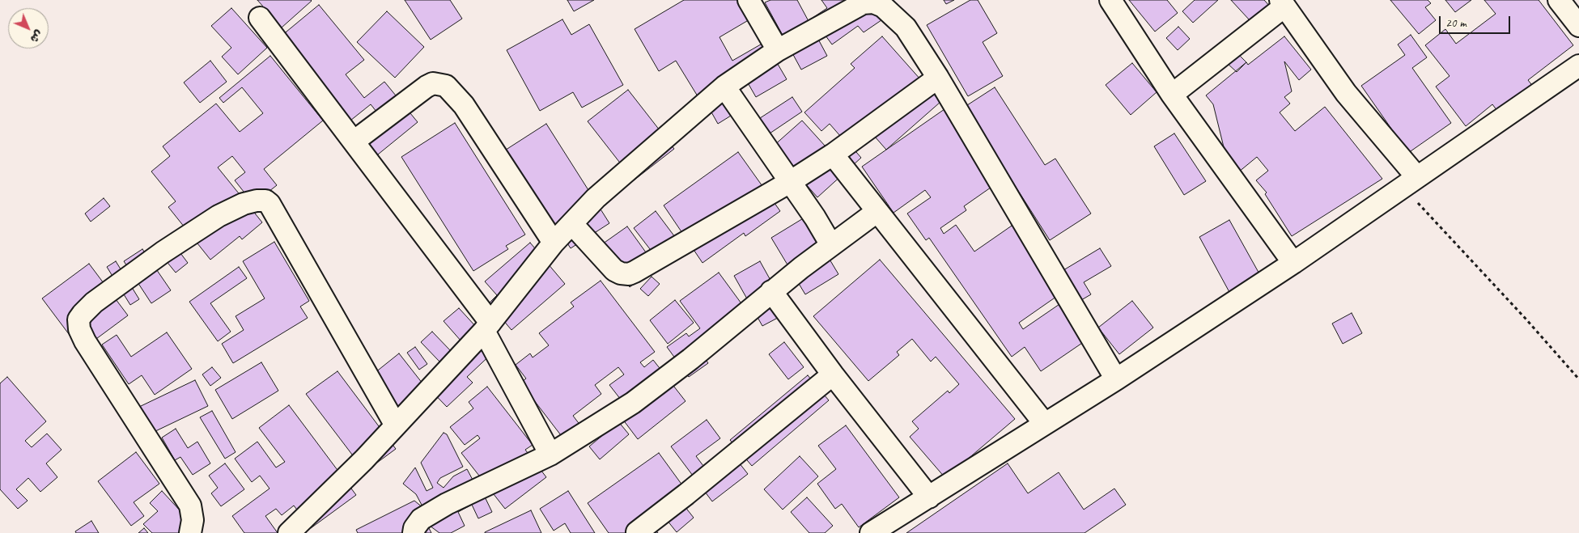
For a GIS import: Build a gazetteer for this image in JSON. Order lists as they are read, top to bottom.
{
  "scale_bar": "20 m",
  "north": "bottom right"
}
